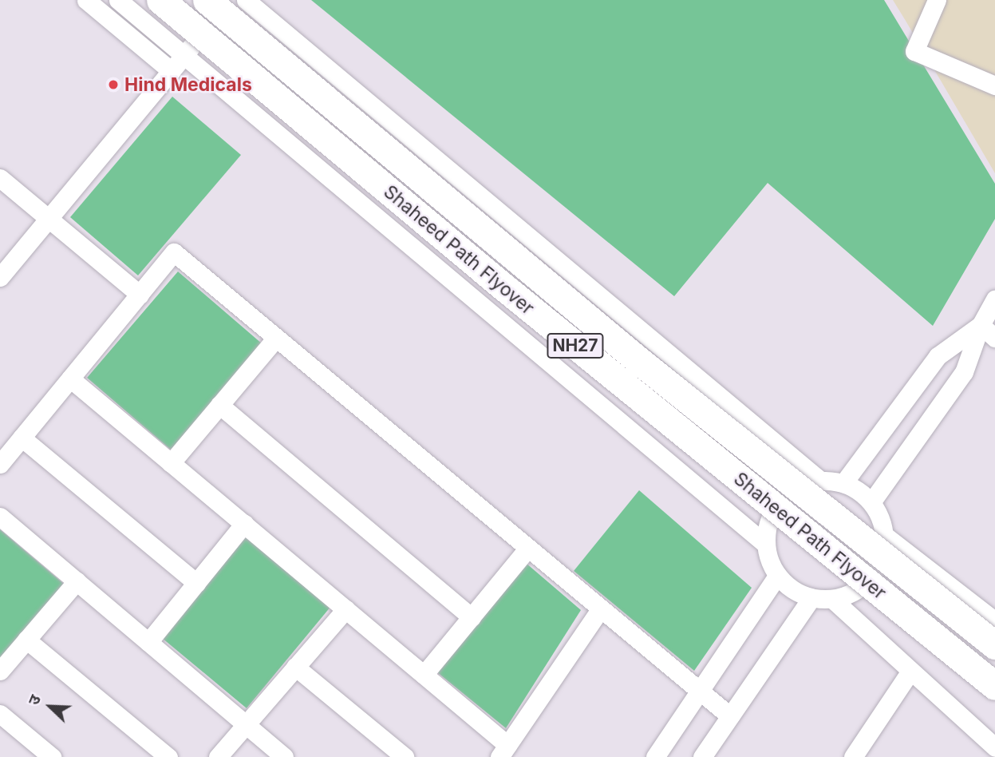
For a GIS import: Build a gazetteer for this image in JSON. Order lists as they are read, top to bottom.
{
  "streets": {
    "highway": ["Shaheed Path Flyover", "NH27"]
  },
  "places": ["Hind Medicals"],
  "north": "top left"
}
